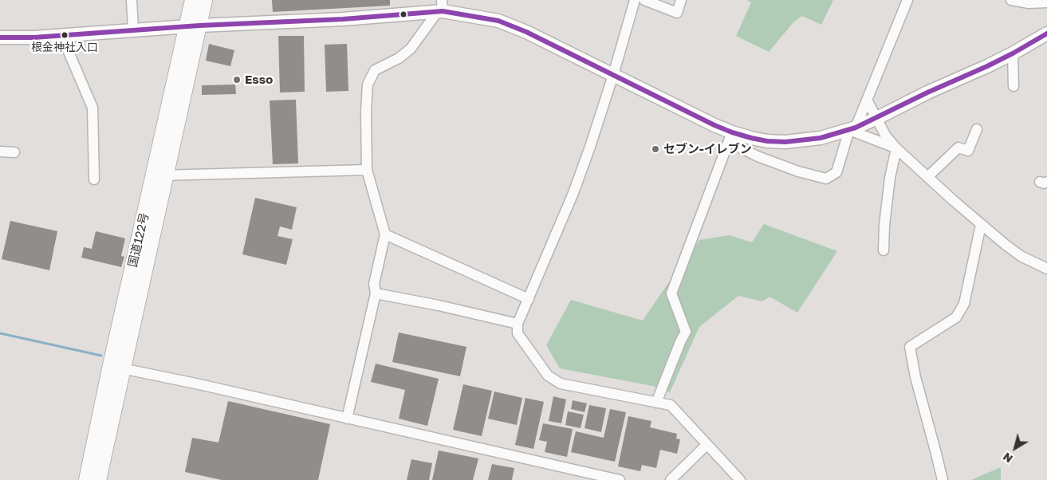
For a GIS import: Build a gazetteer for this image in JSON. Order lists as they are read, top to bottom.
{
  "streets": {
    "highway": ["国道122号"]
  },
  "places": ["根金神社入口", "Esso", "セブン-イレブン"],
  "north": "bottom left"
}
